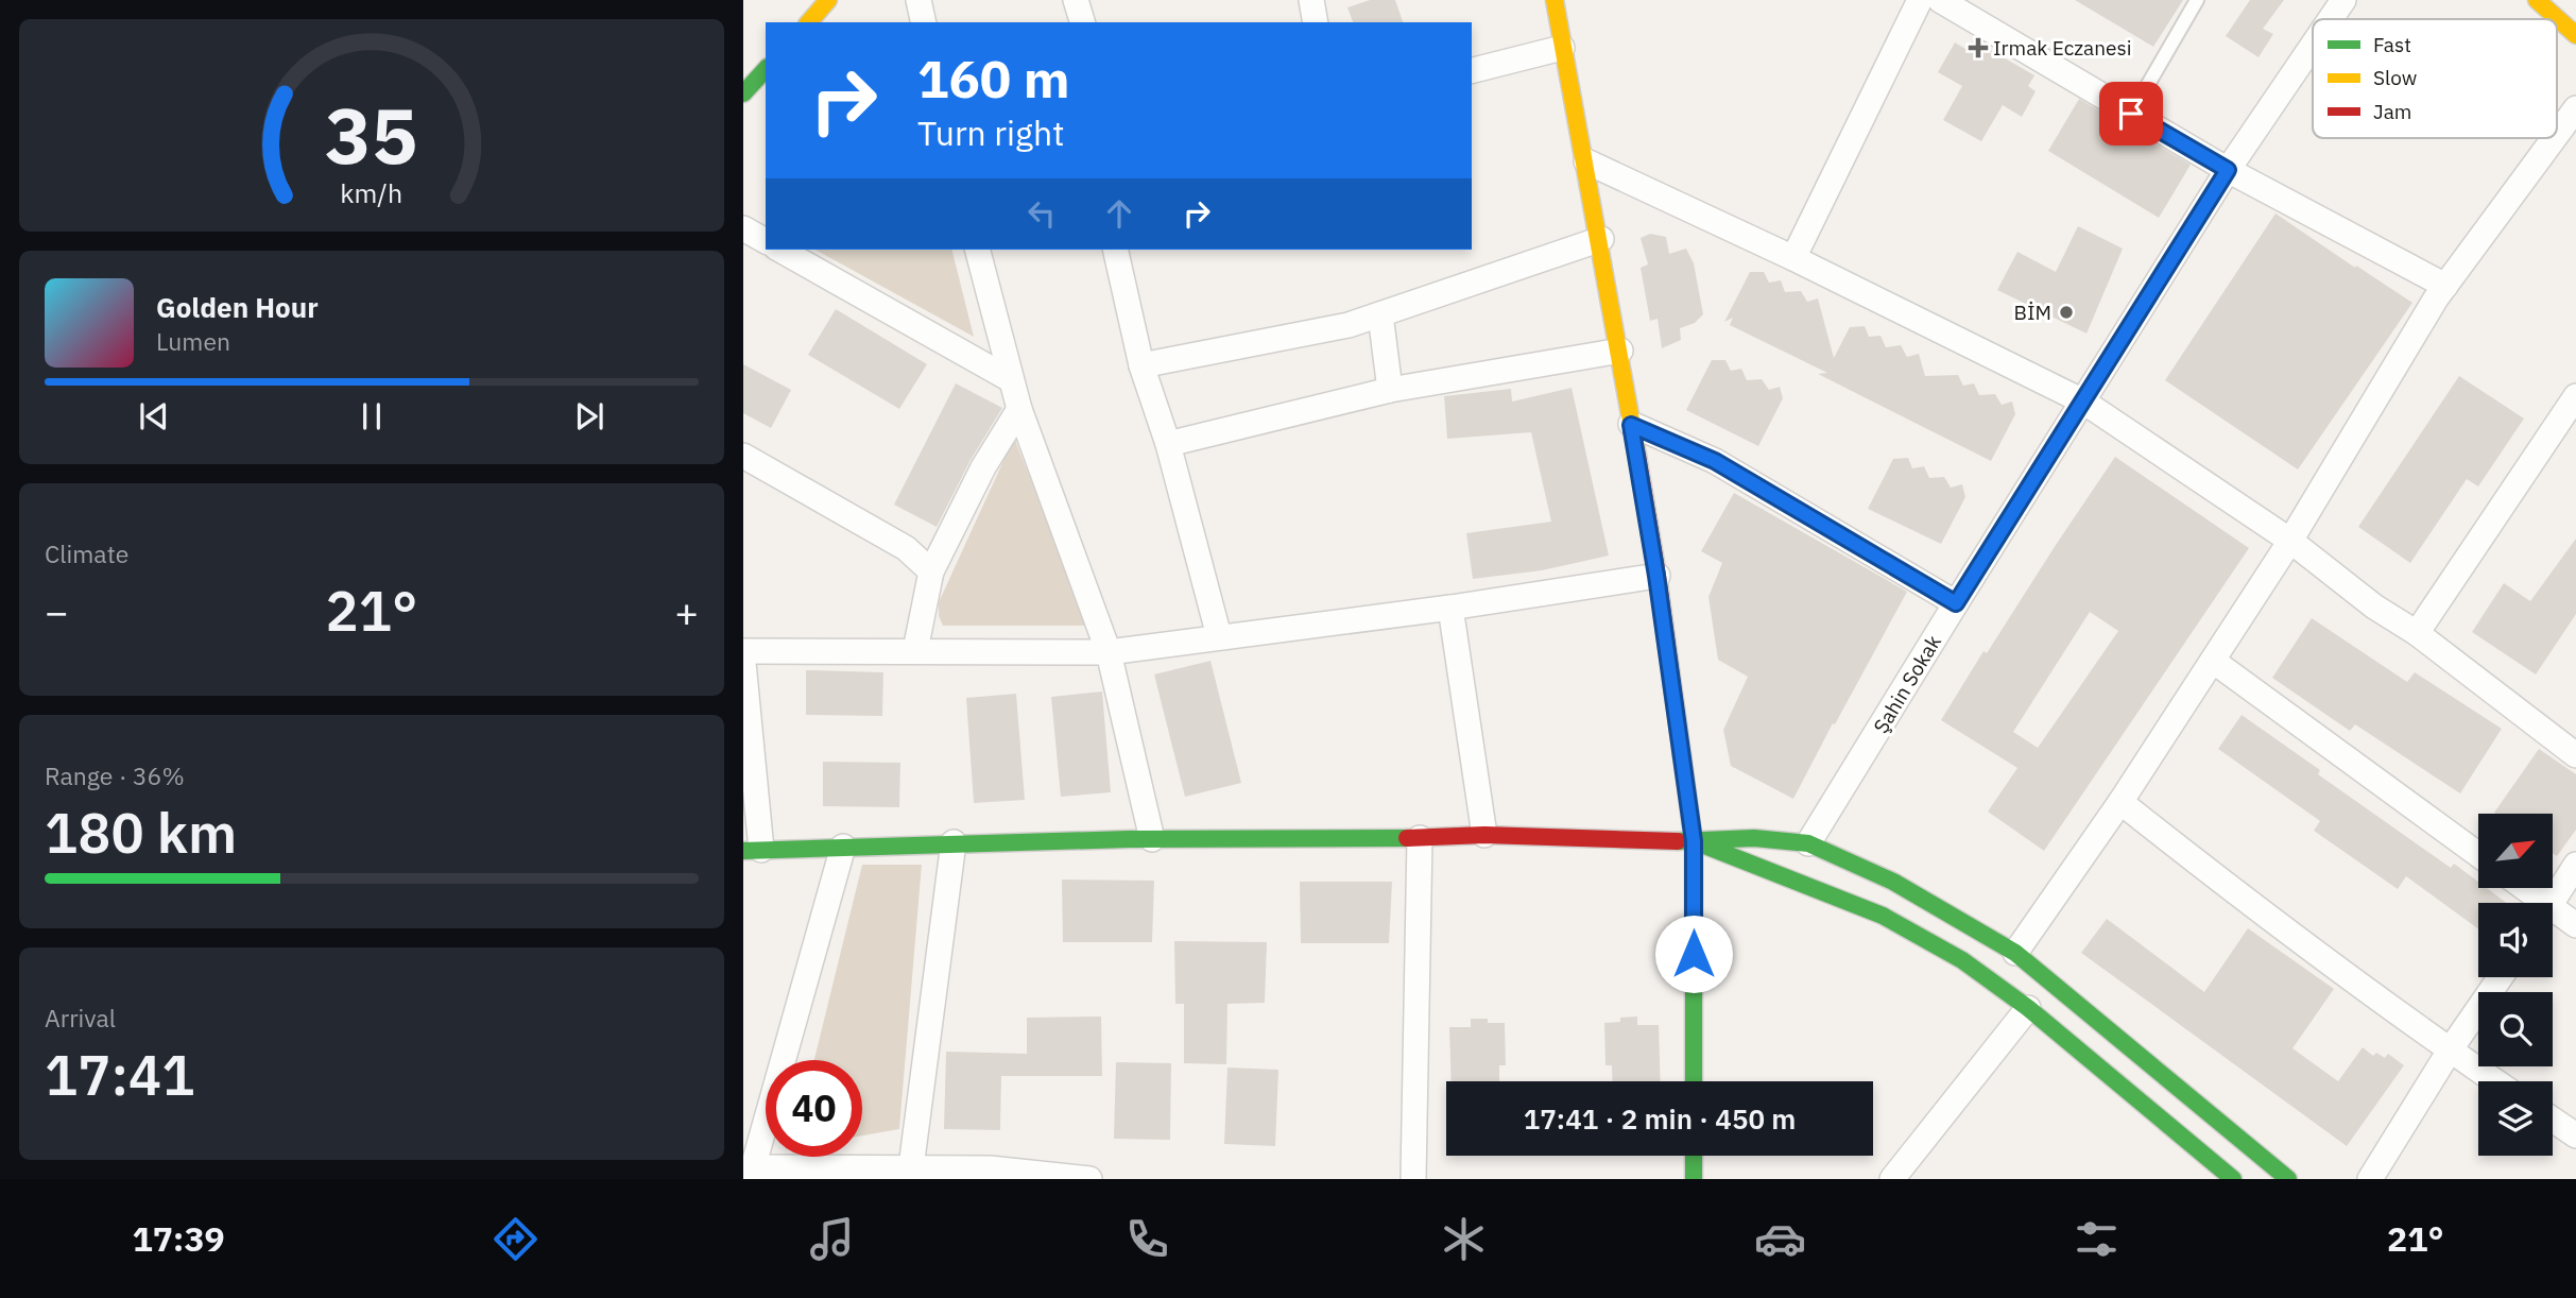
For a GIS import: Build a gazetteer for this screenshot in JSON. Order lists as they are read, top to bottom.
{
  "streets": {
    "street": ["Şahin Sokak"]
  },
  "places": {
    "health": ["Irmak Eczanesi"],
    "other": ["BİM"]
  },
  "legend": ["Fast", "Slow", "Jam"],
  "north": "top right",
  "page": {
    "turn": ["160 m", "Turn right"],
    "song": ["Golden Hour", "Lumen"],
    "tile": [
      "Climate",
      ["Range · 36%", "180 km"],
      ["Arrival", "17:41"]
    ],
    "heat": ["−", "21°", "+"],
    "limit": "40",
    "trip": "17:41 · 2 min · 450 m",
    "tabs": ["17:39", "21°"],
    "gauge": ["35", "km/h"]
  }
}
